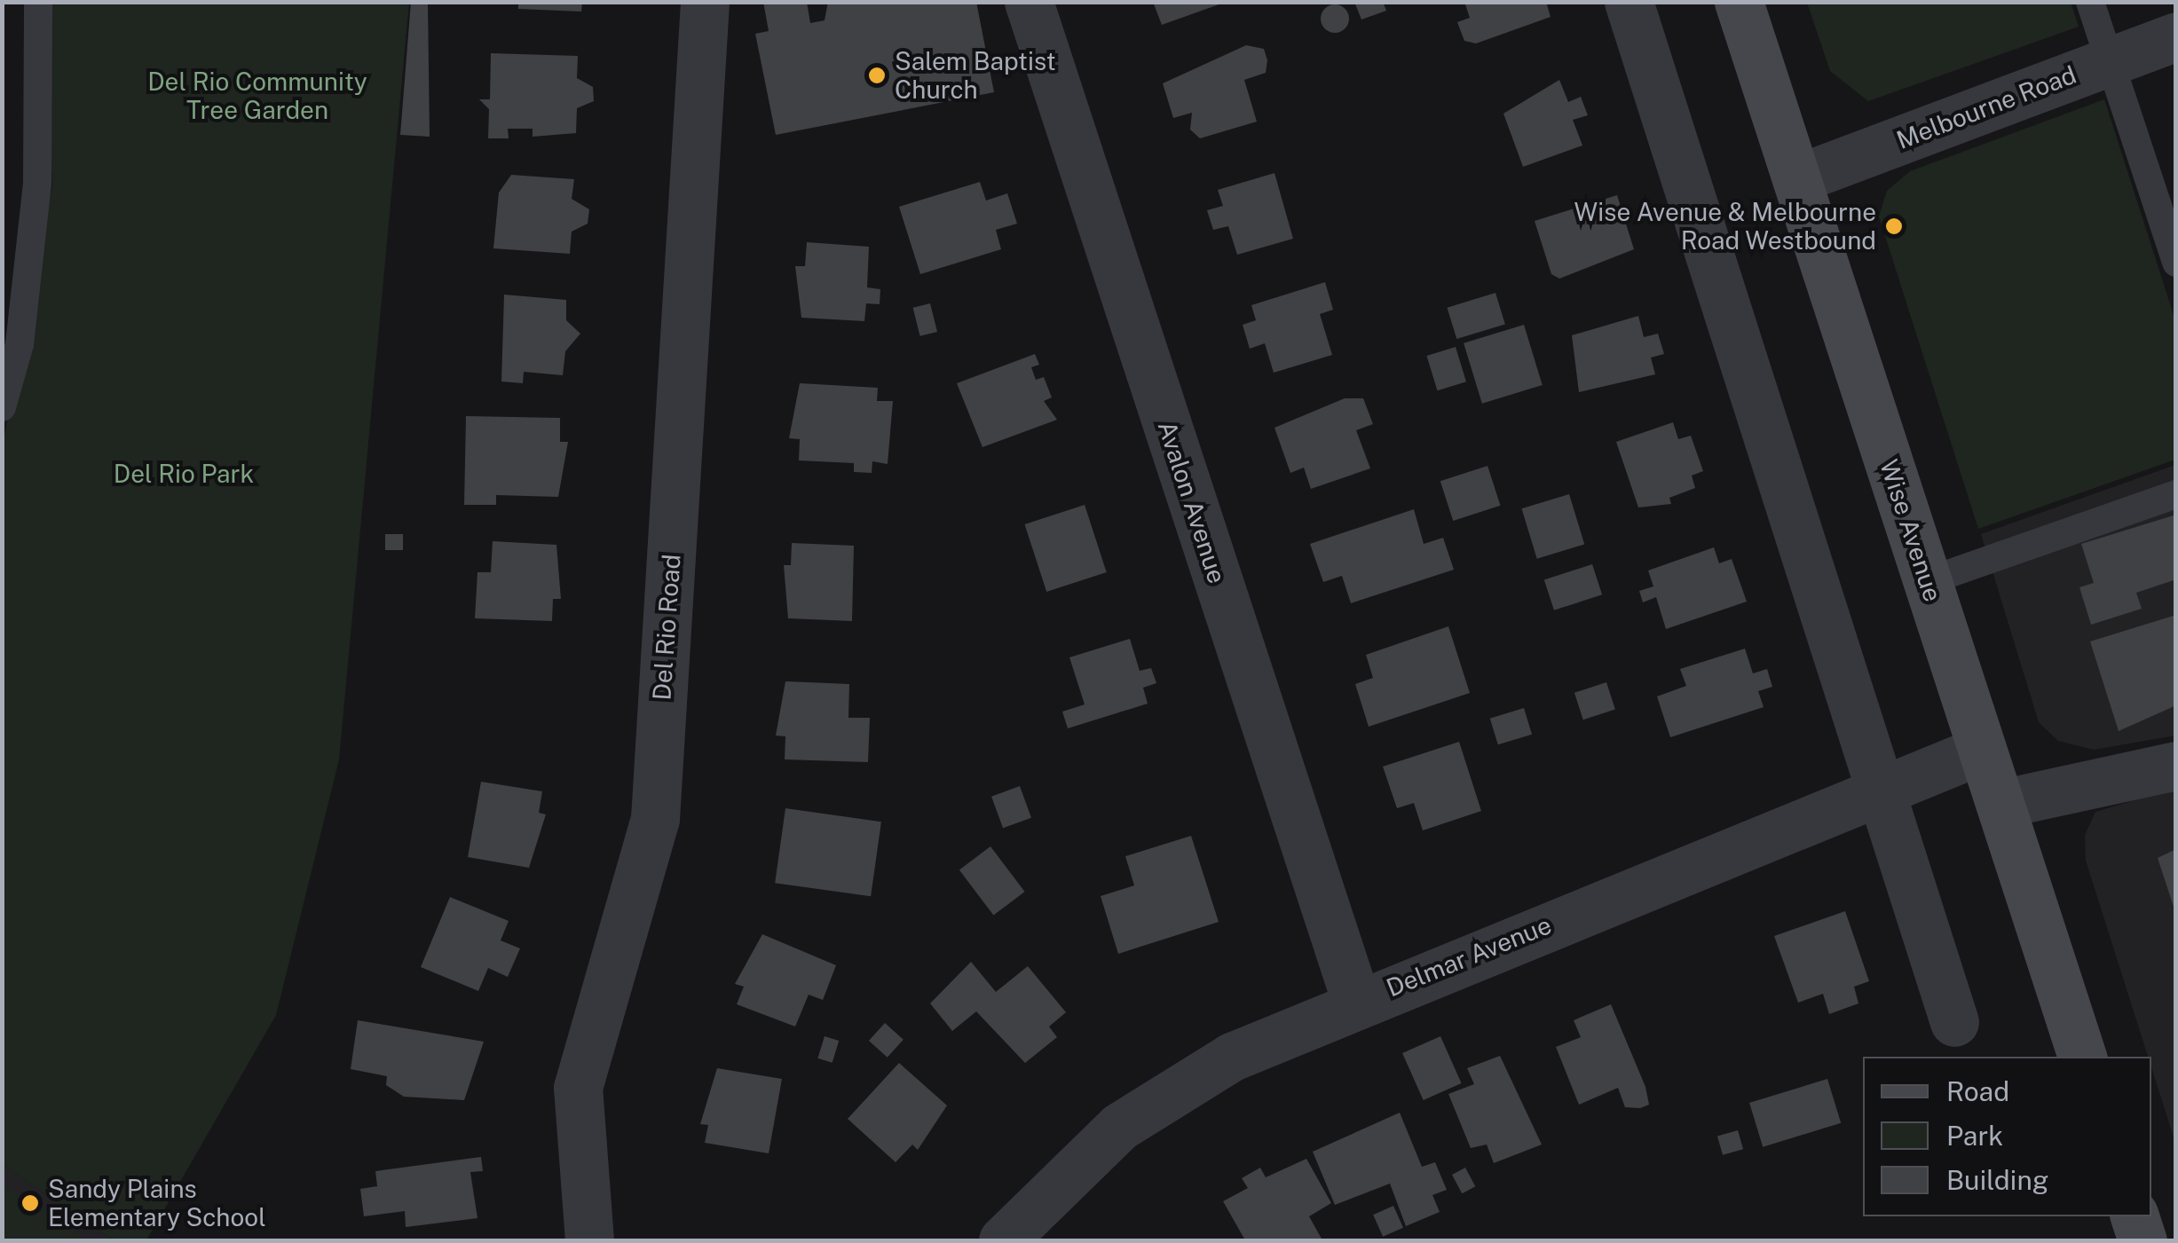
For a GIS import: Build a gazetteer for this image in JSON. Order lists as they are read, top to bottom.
{
  "streets": {
    "main road": ["Wise Avenue"],
    "street": [
      "Melbourne Road",
      "Avalon Avenue",
      "Del Rio Road",
      "Delmar Avenue"
    ]
  },
  "crossings": [
    ["Melbourne Road", "Wise Avenue"],
    ["Avalon Avenue", "Delmar Avenue"],
    ["Wise Avenue", "Delmar Avenue"]
  ],
  "parks": ["Del Rio Community Tree Garden", "Del Rio Park"],
  "places": ["Salem Baptist Church", "Wise Avenue & Melbourne Road Westbound", "Sandy Plains Elementary School"],
  "legend": ["Road", "Park", "Building"]
}
